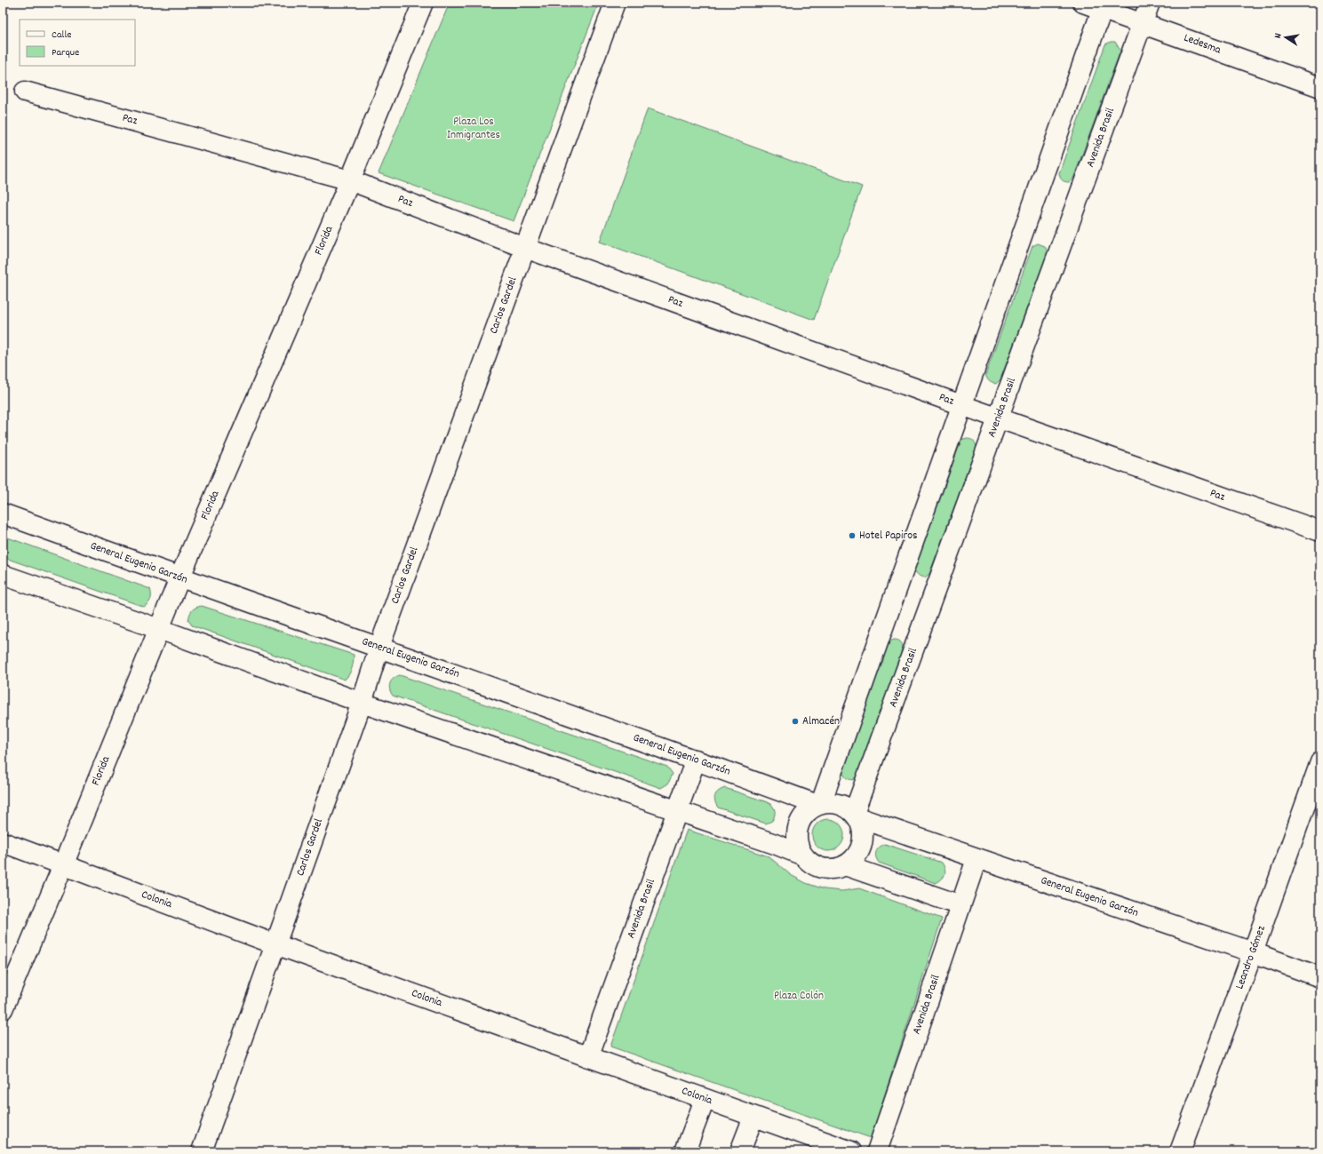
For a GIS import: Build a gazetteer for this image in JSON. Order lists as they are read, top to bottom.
{
  "streets": {
    "street": [
      "Ledesma",
      "Paz",
      "Avenida Brasil",
      "Florida",
      "Carlos Gardel",
      "General Eugenio Garzón",
      "Colonia",
      "Leandro Gómez"
    ]
  },
  "crossings": [
    ["Ledesma", "Avenida Brasil"],
    ["Paz", "Avenida Brasil"],
    ["Paz", "Florida"],
    ["Paz", "Carlos Gardel"],
    ["Avenida Brasil", "General Eugenio Garzón"],
    ["Avenida Brasil", "Colonia"],
    ["Florida", "General Eugenio Garzón"],
    ["Florida", "Colonia"],
    ["Carlos Gardel", "General Eugenio Garzón"],
    ["Carlos Gardel", "Colonia"],
    ["General Eugenio Garzón", "Leandro Gómez"]
  ],
  "parks": ["Plaza Los Inmigrantes", "Plaza Colón"],
  "places": ["Hotel Papiros", "Almacén"],
  "legend": ["Calle", "Parque"],
  "north": "left"
}
